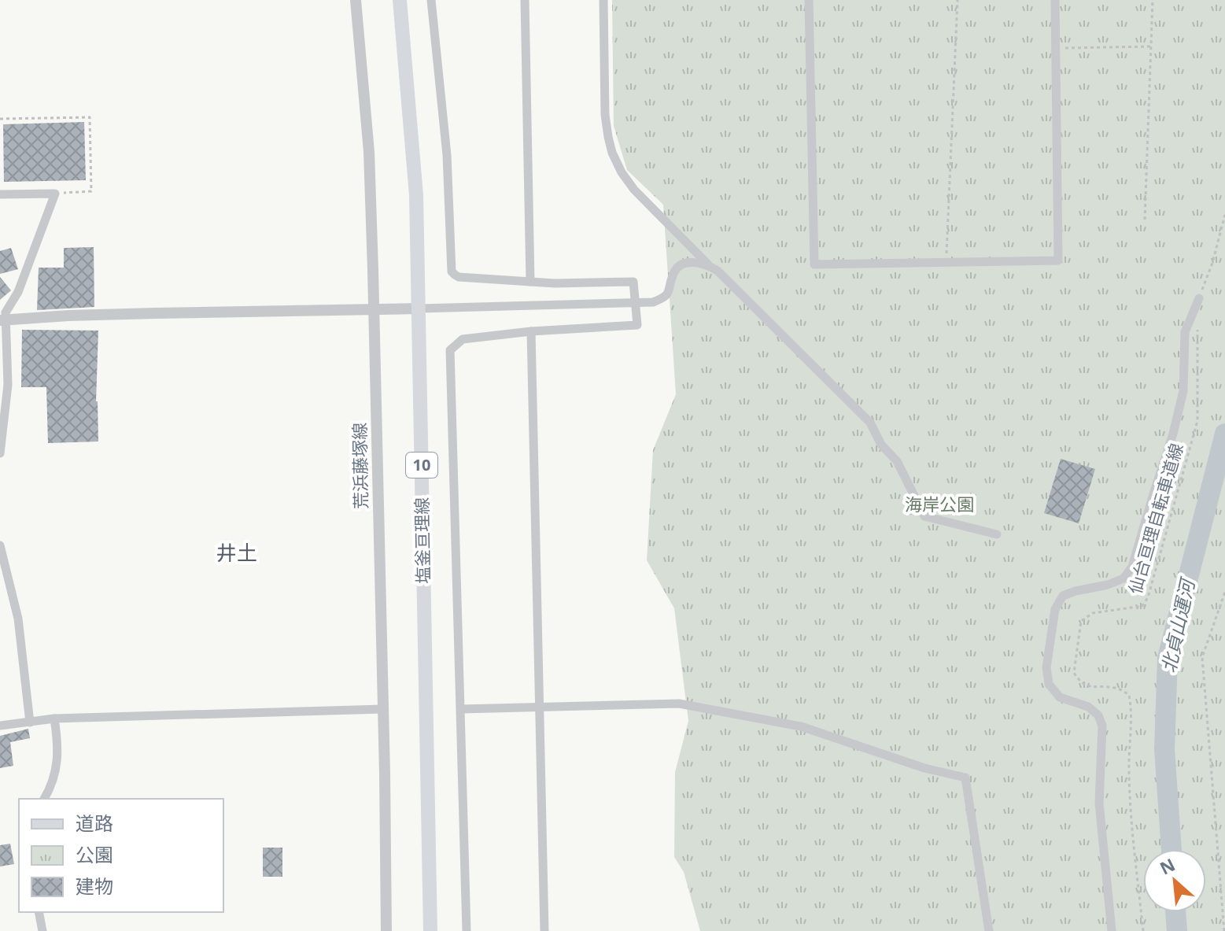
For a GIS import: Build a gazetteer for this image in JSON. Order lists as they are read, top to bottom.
{
  "streets": {
    "main road": ["10", "塩釜亘理線"],
    "street": ["荒浜藤塚線"],
    "path": ["仙台亘理自転車道線"]
  },
  "districts": ["井土"],
  "water": ["北貞山運河"],
  "parks": ["海岸公園"],
  "legend": ["道路", "公園", "建物"],
  "north": "top left"
}
